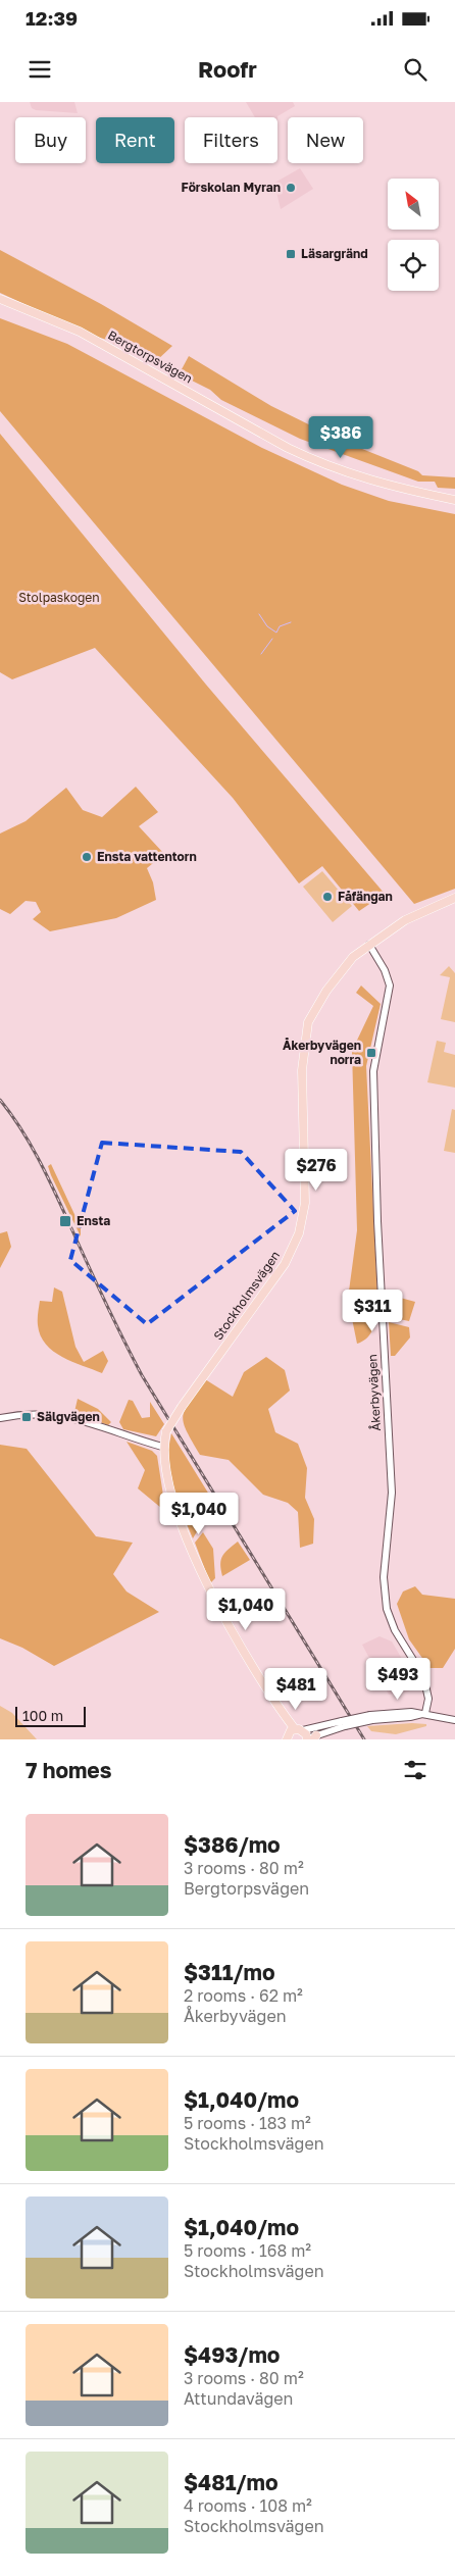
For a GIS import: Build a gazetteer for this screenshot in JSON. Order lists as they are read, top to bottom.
{
  "streets": {
    "main road": ["Bergtorpsvägen", "Stockholmsvägen"],
    "street": ["Åkerbyvägen"]
  },
  "crossings": [
    ["Stockholmsvägen", "Åkerbyvägen"]
  ],
  "parks": ["Stolpaskogen"],
  "places": {
    "other": ["Förskolan Myran", "Ensta vattentorn", "Fåfängan"],
    "transit": [
      "Läsargränd",
      "Åkerbyvägen norra",
      "Ensta",
      "Sälgvägen"
    ]
  },
  "scale_bar": "100 m",
  "north": "top left",
  "page": {
    "status": "12:39",
    "header": "Roofr",
    "chip": [
      "Buy",
      "Rent",
      "Filters",
      "New"
    ],
    "price": [
      "$386",
      "$276",
      "$311",
      "$1,040",
      "$1,040",
      "$493",
      "$481"
    ],
    "scale": "100 m",
    "heading": "7 homes",
    "list": [
      {
        "name": "$386/mo",
        "note": "3 rooms · 80 m² · Bergtorpsvägen"
      },
      {
        "name": "$311/mo",
        "note": "2 rooms · 62 m² · Åkerbyvägen"
      },
      {
        "name": "$1,040/mo",
        "note": "5 rooms · 183 m² · Stockholmsvägen"
      },
      {
        "name": "$1,040/mo",
        "note": "5 rooms · 168 m² · Stockholmsvägen"
      },
      {
        "name": "$493/mo",
        "note": "3 rooms · 80 m² · Attundavägen"
      },
      {
        "name": "$481/mo",
        "note": "4 rooms · 108 m² · Stockholmsvägen"
      }
    ]
  }
}
